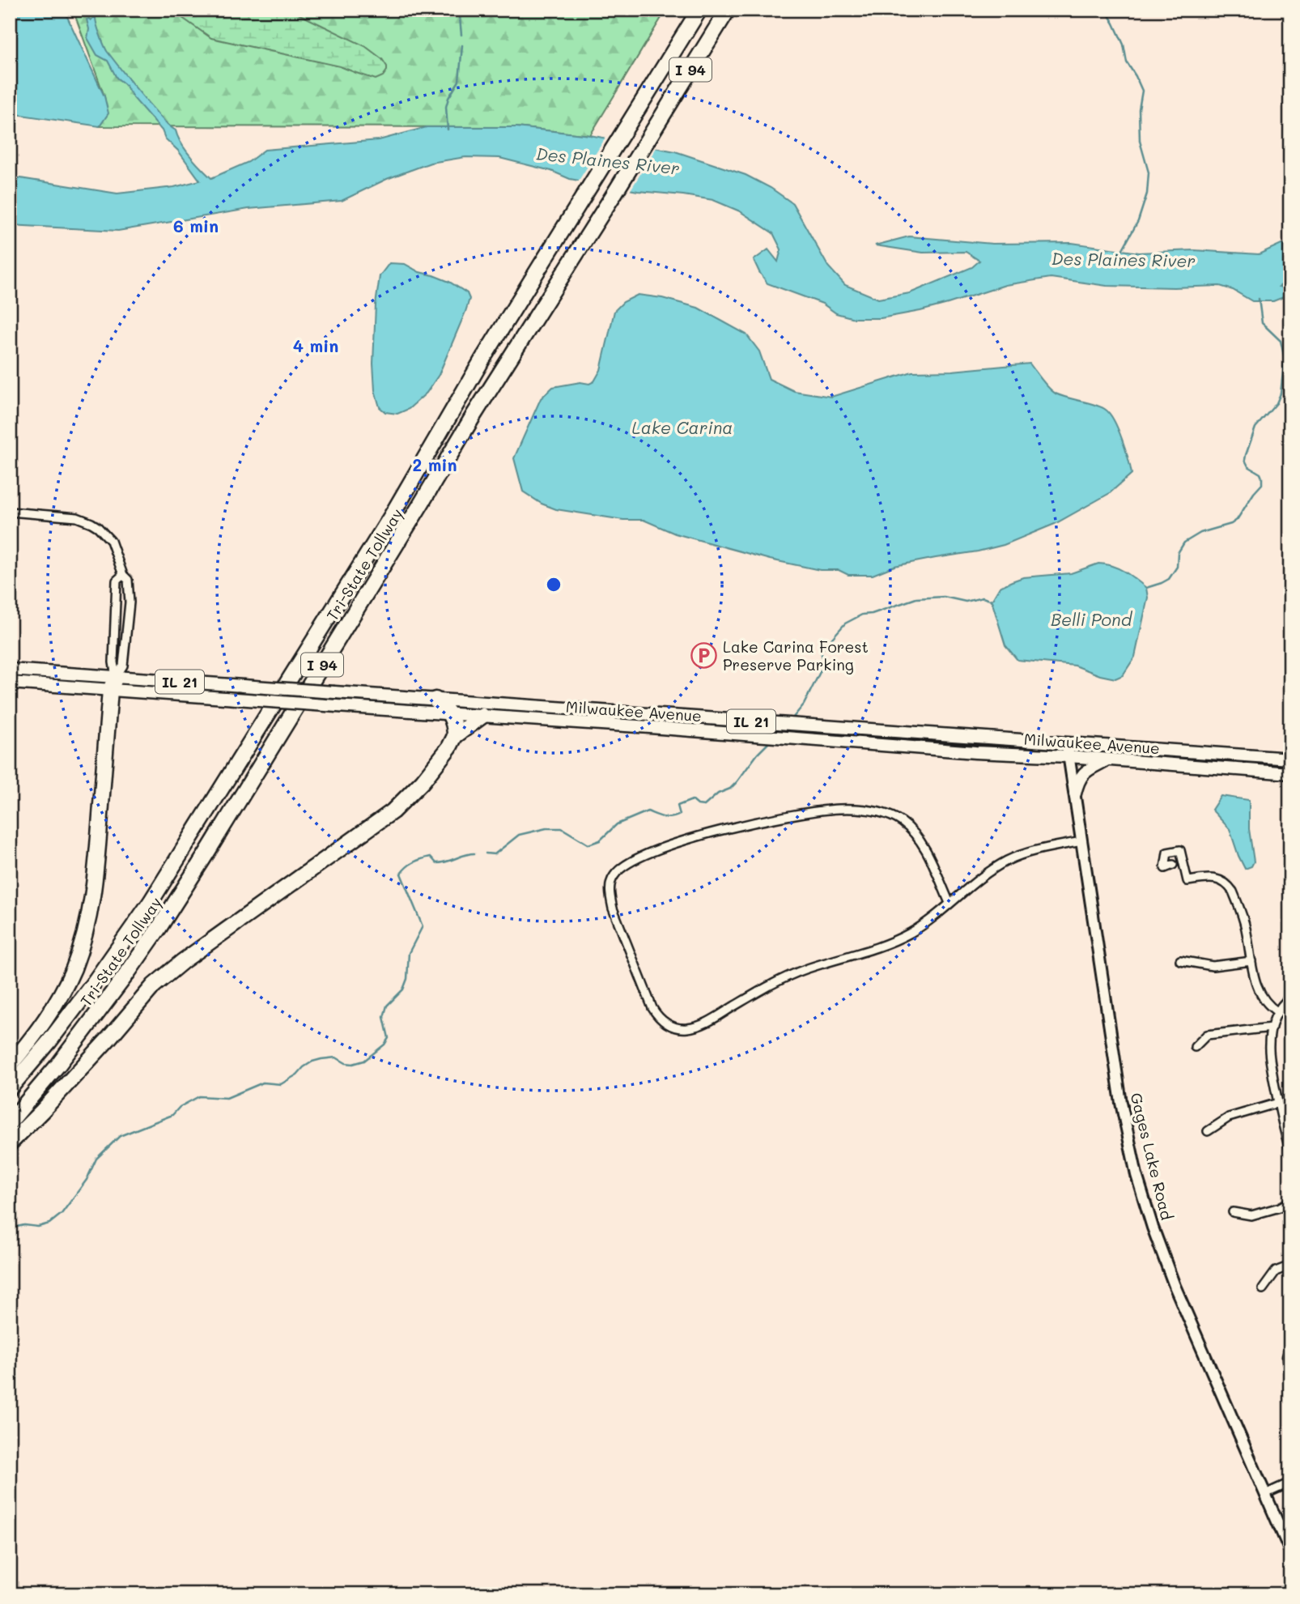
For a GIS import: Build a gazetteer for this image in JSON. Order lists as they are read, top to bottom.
{
  "streets": {
    "highway": ["I 94", "Tri-State Tollway"],
    "main road": ["IL 21", "Milwaukee Avenue"],
    "street": ["Gages Lake Road"]
  },
  "crossings": [
    ["Milwaukee Avenue", "Gages Lake Road"]
  ],
  "water": ["Des Plaines River", "Lake Carina", "Belli Pond"],
  "places": {
    "parking": ["Lake Carina Forest Preserve Parking"]
  },
  "rings": ["6 min", "4 min", "2 min"]
}
